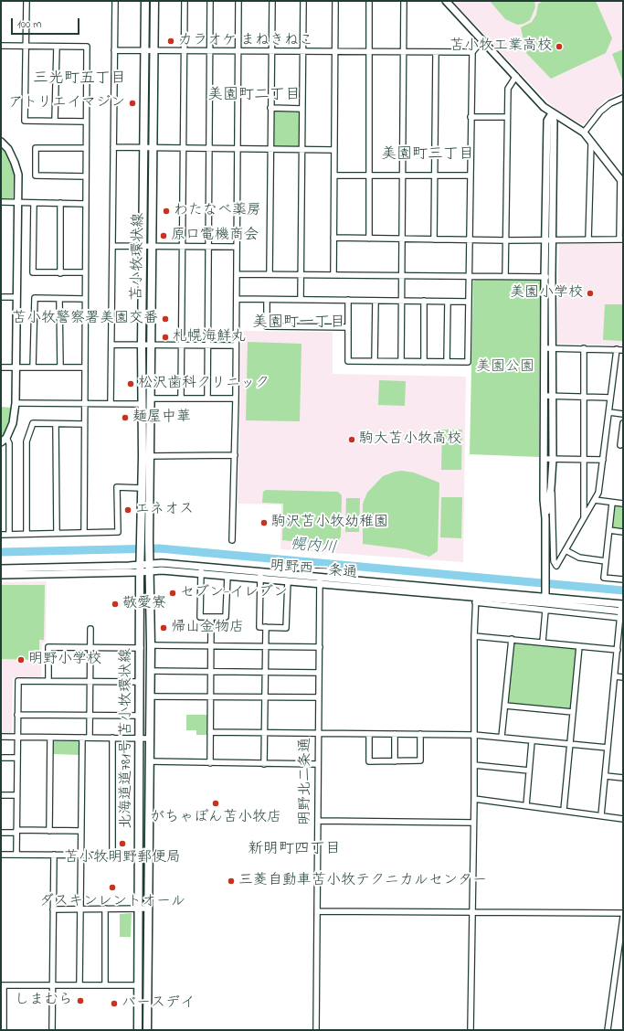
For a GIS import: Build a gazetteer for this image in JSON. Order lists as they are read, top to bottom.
{
  "streets": {
    "main road": ["苫小牧環状線", "北海道道781号 苫小牧環状線"],
    "street": ["明野西一条通", "明野北二条通"]
  },
  "crossings": [
    ["苫小牧環状線", "明野西一条通"],
    ["苫小牧環状線", "北海道道781号 苫小牧環状線"],
    ["明野西一条通", "北海道道781号 苫小牧環状線"],
    ["明野西一条通", "明野北二条通"]
  ],
  "districts": [
    "三光町五丁目",
    "美園町二丁目",
    "美園町三丁目",
    "美園町一丁目",
    "新明町四丁目"
  ],
  "water": ["幌内川"],
  "parks": ["美園公園"],
  "places": [
    "カラオケ まねきねこ",
    "苫小牧工業高校",
    "アトリエイマジン",
    "わたなべ薬房",
    "原口電機商会",
    "美園小学校",
    "苫小牧警察署美園交番",
    "札幌海鮮丸",
    "松沢歯科クリニック",
    "麺屋中華",
    "駒大苫小牧高校",
    "エネオス",
    "駒沢苫小牧幼稚園",
    "セブン-イレブン",
    "敬愛寮",
    "帰山金物店",
    "明野小学校",
    "がちゃぽん苫小牧店",
    "苫小牧明野郵便局",
    "三菱自動車苫小牧テクニカルセンター",
    "ダスキンレントオール",
    "しまむら",
    "バースデイ"
  ],
  "scale_bar": "100 m"
}
